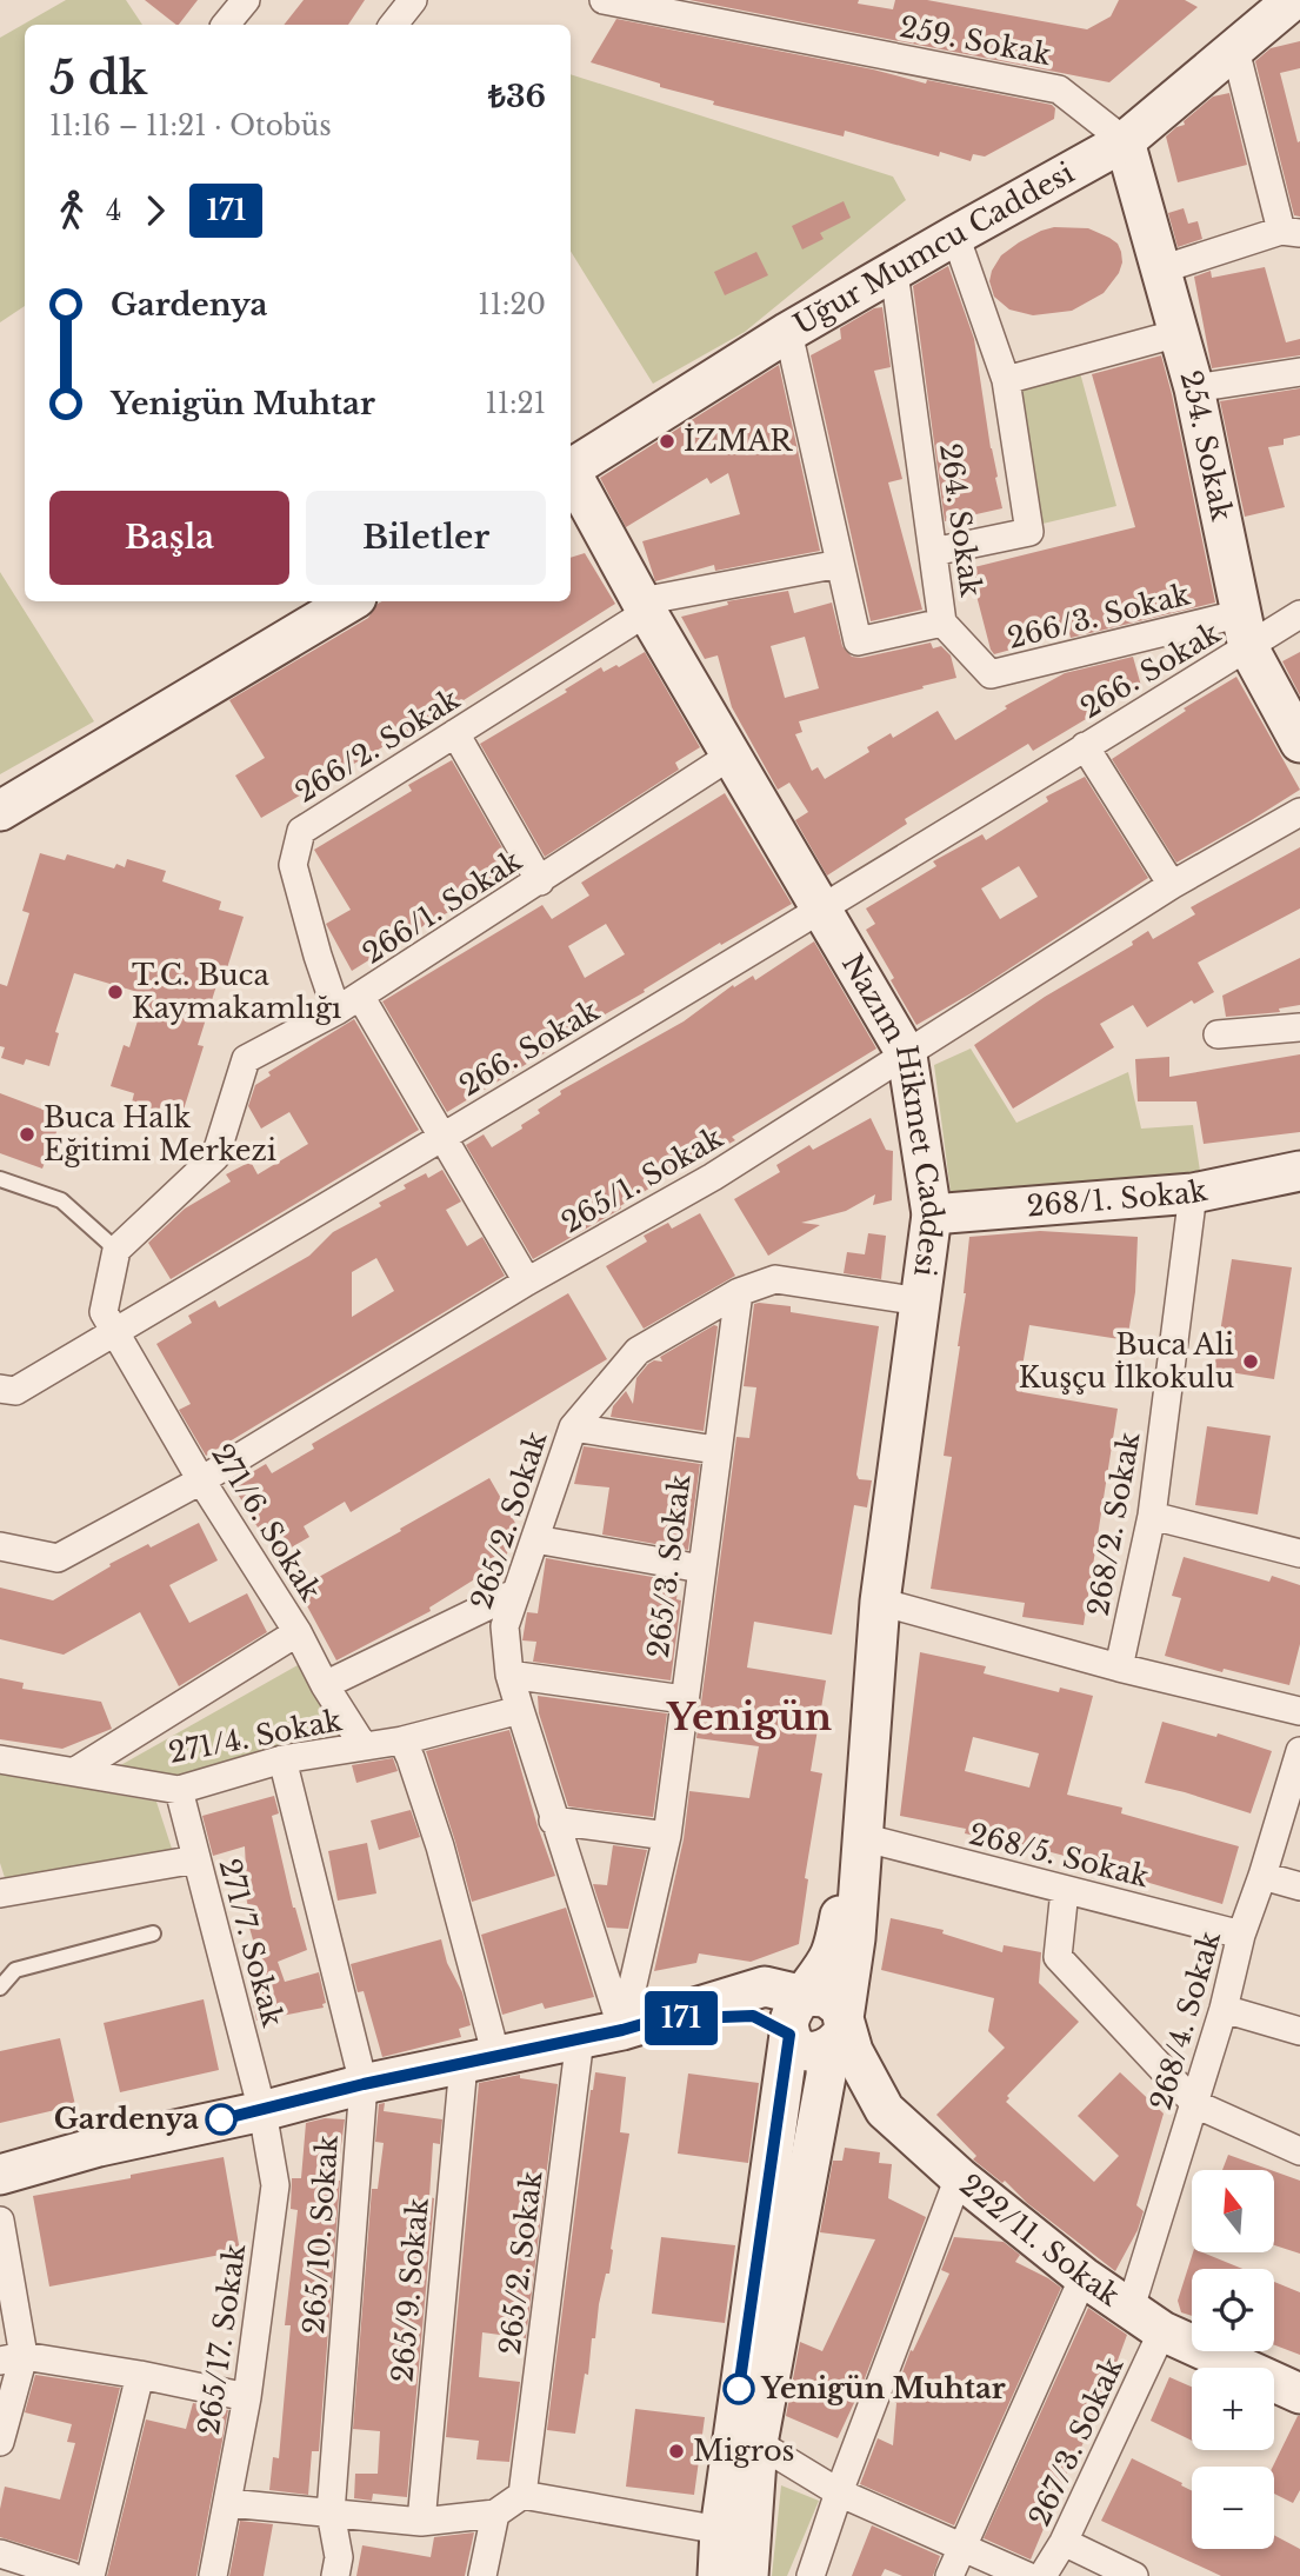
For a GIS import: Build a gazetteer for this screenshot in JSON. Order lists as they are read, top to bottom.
{
  "streets": {
    "main road": [
      "Uğur Mumcu Caddesi",
      "254. Sokak",
      "Nazım Hikmet Caddesi",
      "268/1. Sokak",
      "222/11. Sokak"
    ],
    "street": [
      "259. Sokak",
      "264. Sokak",
      "266/3. Sokak",
      "266. Sokak",
      "266/2. Sokak",
      "266/1. Sokak",
      "265/1. Sokak",
      "265/2. Sokak",
      "271/6. Sokak",
      "268/2. Sokak",
      "265/3. Sokak",
      "271/4. Sokak",
      "268/5. Sokak",
      "271/7. Sokak",
      "268/4. Sokak",
      "265/10. Sokak",
      "265/9. Sokak",
      "265/17. Sokak",
      "267/3. Sokak"
    ]
  },
  "crossings": [
    ["259. Sokak", "Uğur Mumcu Caddesi"],
    ["259. Sokak", "254. Sokak"],
    ["Uğur Mumcu Caddesi", "254. Sokak"],
    ["Uğur Mumcu Caddesi", "264. Sokak"],
    ["254. Sokak", "266/3. Sokak"],
    ["254. Sokak", "266. Sokak"],
    ["264. Sokak", "266/3. Sokak"],
    ["264. Sokak", "266/2. Sokak"],
    ["266/3. Sokak", "266. Sokak"],
    ["266. Sokak", "Nazım Hikmet Caddesi"],
    ["266. Sokak", "265/1. Sokak"],
    ["266. Sokak", "271/6. Sokak"],
    ["266/2. Sokak", "266/1. Sokak"],
    ["266/2. Sokak", "Nazım Hikmet Caddesi"],
    ["266/1. Sokak", "Nazım Hikmet Caddesi"],
    ["Nazım Hikmet Caddesi", "265/1. Sokak"],
    ["Nazım Hikmet Caddesi", "268/1. Sokak"],
    ["Nazım Hikmet Caddesi", "268/5. Sokak"],
    ["Nazım Hikmet Caddesi", "222/11. Sokak"],
    ["265/1. Sokak", "271/6. Sokak"],
    ["268/1. Sokak", "268/2. Sokak"],
    ["265/2. Sokak", "265/3. Sokak"],
    ["265/2. Sokak", "271/4. Sokak"],
    ["271/6. Sokak", "271/4. Sokak"],
    ["271/4. Sokak", "271/7. Sokak"],
    ["271/4. Sokak", "265/10. Sokak"],
    ["271/4. Sokak", "265/9. Sokak"],
    ["268/5. Sokak", "268/4. Sokak"],
    ["271/7. Sokak", "265/17. Sokak"],
    ["268/4. Sokak", "222/11. Sokak"],
    ["222/11. Sokak", "267/3. Sokak"]
  ],
  "districts": ["Yenigün"],
  "places": [
    "İZMAR",
    "T.C. Buca Kaymakamlığı",
    "Buca Halk Eğitimi Merkezi",
    "Buca Ali Kuşçu İlkokulu",
    "Gardenya",
    "Yenigün Muhtar",
    "Migros"
  ],
  "lines": ["bus line 171"],
  "north": "top",
  "page": {
    "on_map": "171",
    "heading": ["5 dk", "11:16 – 11:21 · Otobüs", "₺36"],
    "legs": ["4", "171"],
    "list": [
      {
        "name": "Gardenya",
        "value": "11:20"
      },
      {
        "name": "Yenigün Muhtar",
        "value": "11:21"
      }
    ],
    "buttons": ["Başla", "Biletler"],
    "map_buttons": ["+", "−"]
  }
}
